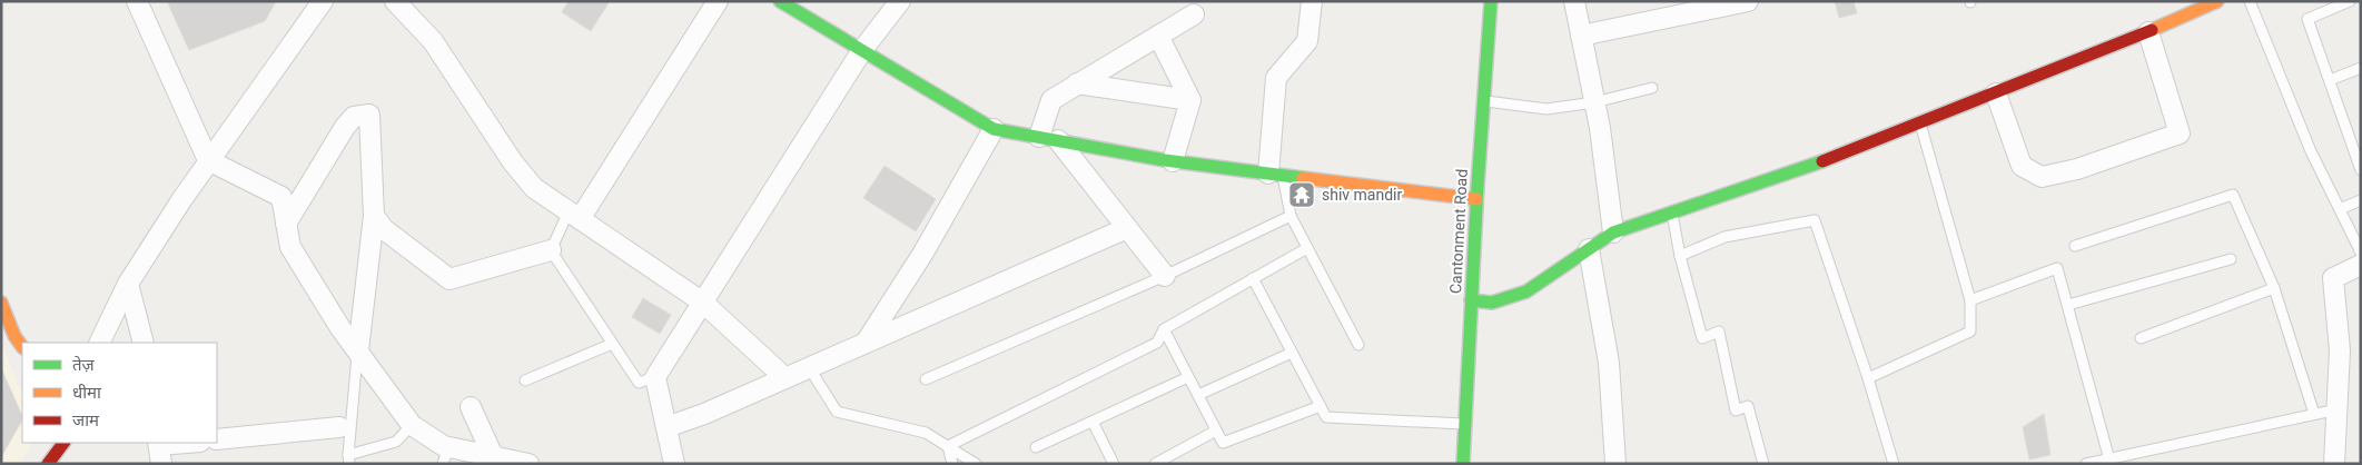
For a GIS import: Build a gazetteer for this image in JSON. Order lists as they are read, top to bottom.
{
  "streets": {
    "street": ["Cantonment Road"]
  },
  "places": {
    "temple": ["shiv mandir"]
  },
  "legend": ["तेज़", "धीमा", "जाम"]
}
